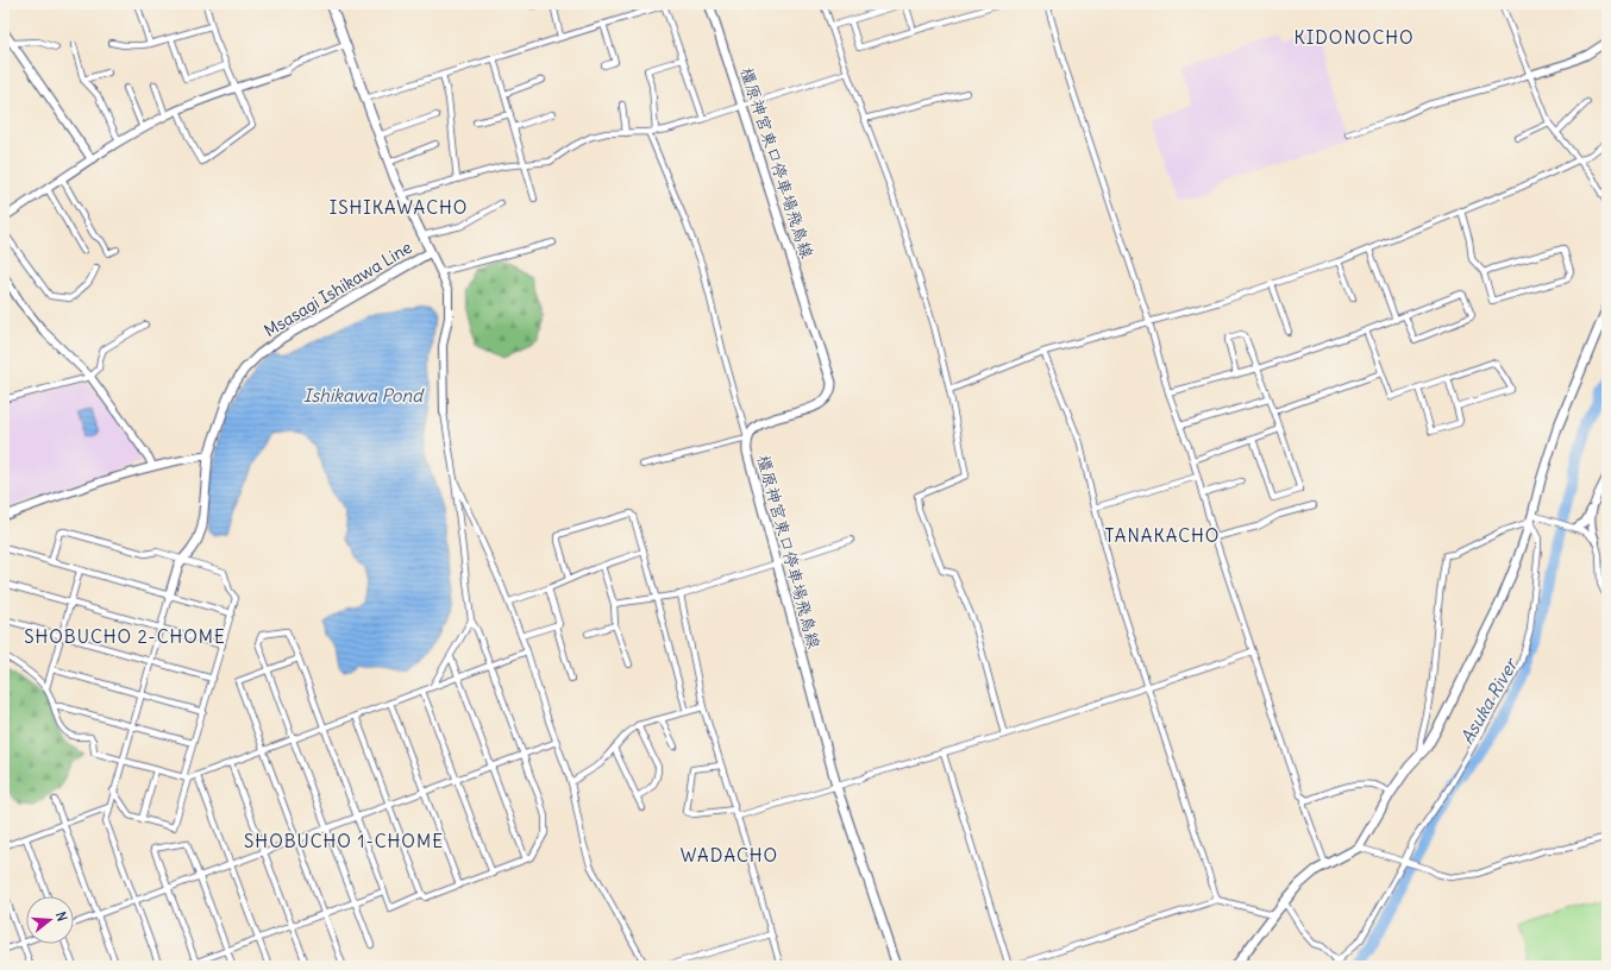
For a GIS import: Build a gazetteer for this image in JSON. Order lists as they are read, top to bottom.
{
  "streets": {
    "main road": ["橿原神宮東口停車場飛鳥線", "Msasagi Ishikawa Line"]
  },
  "districts": [
    "KIDONOCHO",
    "ISHIKAWACHO",
    "TANAKACHO",
    "SHOBUCHO 2-CHOME",
    "SHOBUCHO 1-CHOME",
    "WADACHO"
  ],
  "water": ["Ishikawa Pond", "Asuka River"],
  "north": "right"
}
